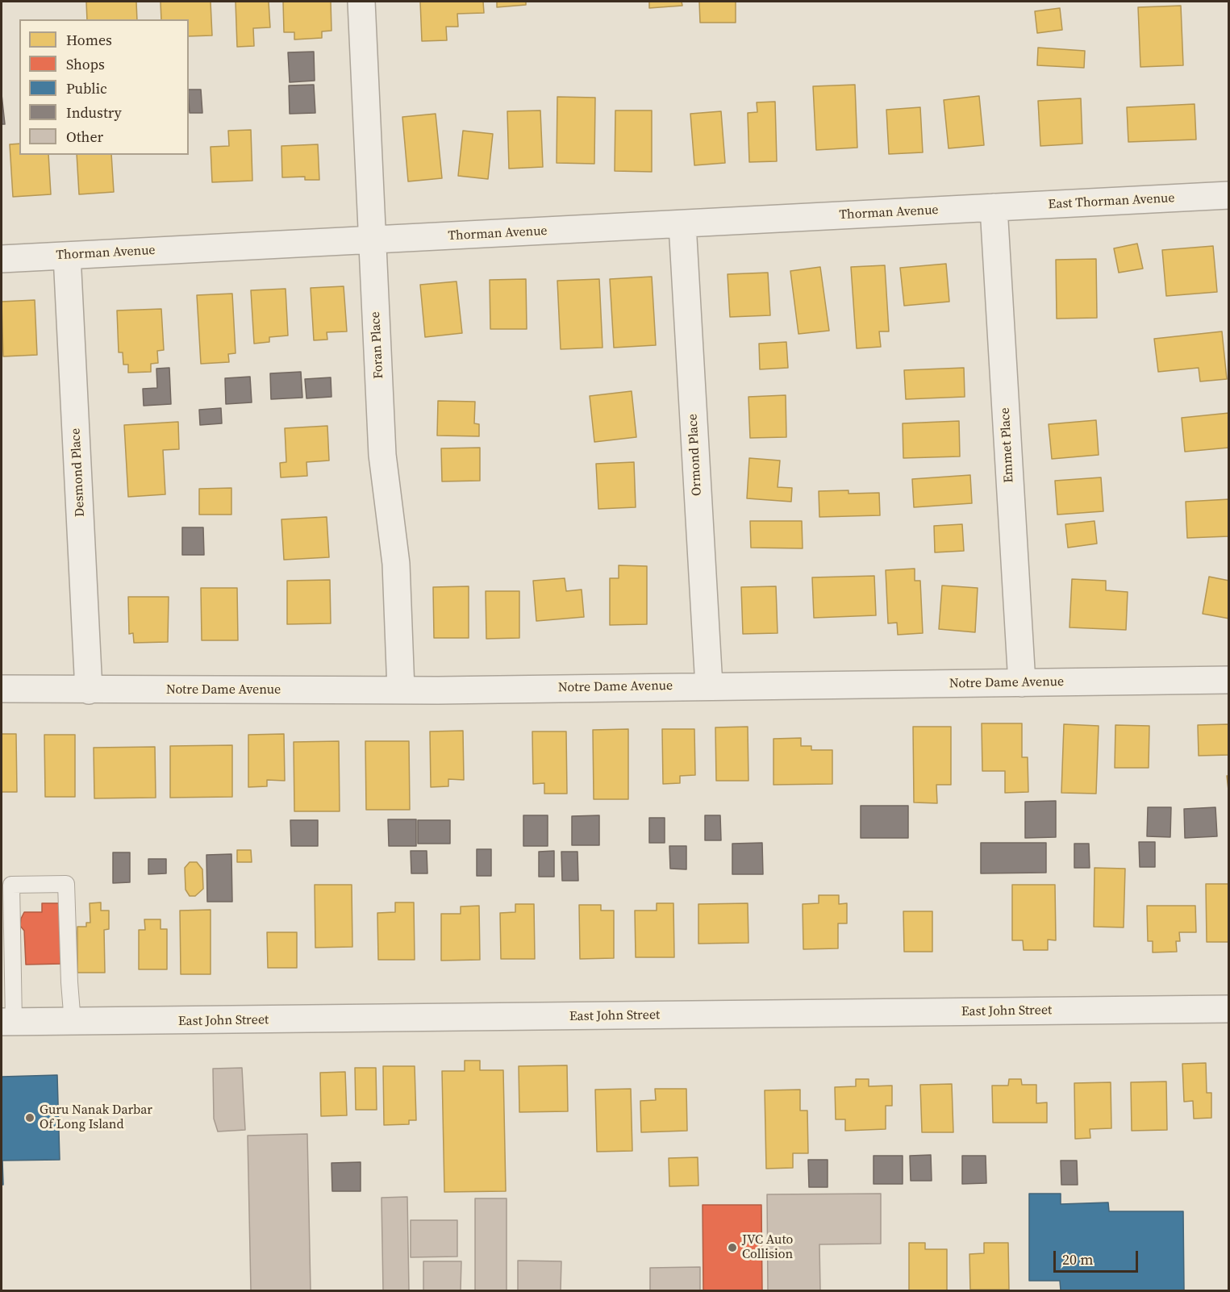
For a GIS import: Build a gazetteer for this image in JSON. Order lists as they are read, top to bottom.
{
  "streets": {
    "street": [
      "East Thorman Avenue",
      "Thorman Avenue",
      "Foran Place",
      "Emmet Place",
      "Ormond Place",
      "Desmond Place",
      "Notre Dame Avenue",
      "East John Street"
    ]
  },
  "crossings": [
    ["East Thorman Avenue", "Thorman Avenue"],
    ["East Thorman Avenue", "Emmet Place"],
    ["Thorman Avenue", "Foran Place"],
    ["Thorman Avenue", "Emmet Place"],
    ["Thorman Avenue", "Ormond Place"],
    ["Thorman Avenue", "Desmond Place"],
    ["Foran Place", "Notre Dame Avenue"],
    ["Emmet Place", "Notre Dame Avenue"],
    ["Ormond Place", "Notre Dame Avenue"],
    ["Desmond Place", "Notre Dame Avenue"]
  ],
  "places": ["Guru Nanak Darbar Of Long Island", "JVC Auto Collision"],
  "legend": [
    "Homes",
    "Shops",
    "Public",
    "Industry",
    "Other"
  ],
  "scale_bar": "20 m"
}
